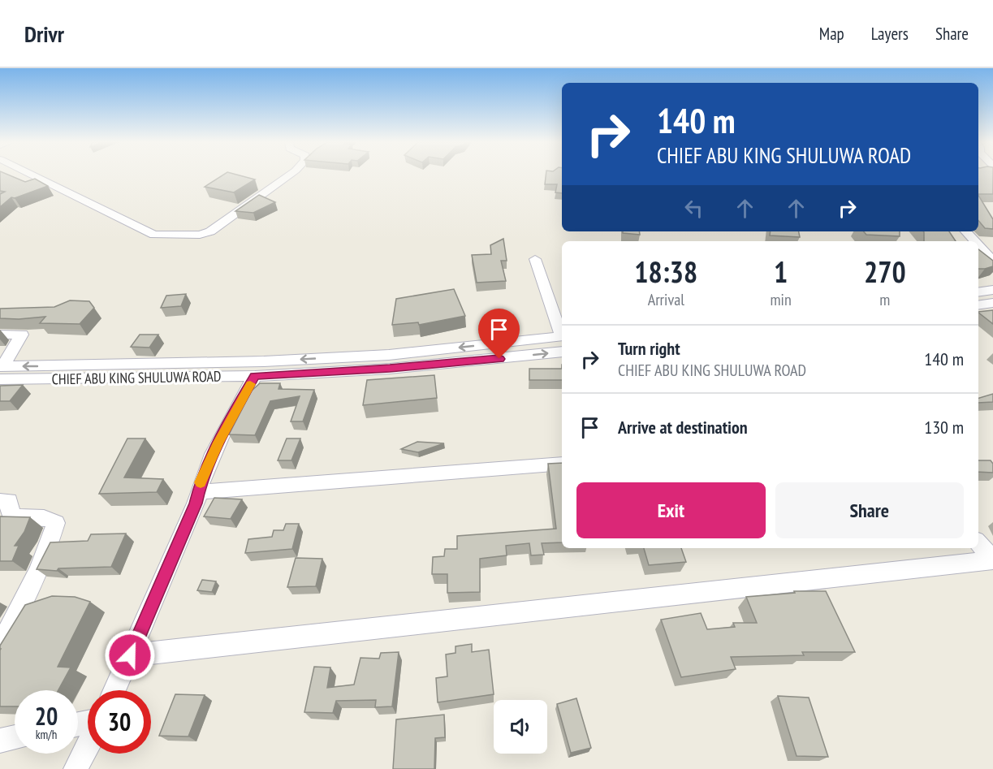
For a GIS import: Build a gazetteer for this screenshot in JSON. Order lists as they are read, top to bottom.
{
  "streets": {
    "street": ["CHIEF ABU KING SHULUWA ROAD"]
  },
  "page": {
    "header": "Drivr",
    "nav": ["Map", "Layers", "Share"],
    "turn": ["140 m", "CHIEF ABU KING SHULUWA ROAD"],
    "eta": [
      "18:38",
      "Arrival",
      "1",
      "min",
      "270",
      "m"
    ],
    "list": [
      {
        "name": "Turn right",
        "note": "CHIEF ABU KING SHULUWA ROAD",
        "value": "140 m"
      },
      {
        "name": "Arrive at destination",
        "value": "130 m"
      }
    ],
    "buttons": ["Exit", "Share"],
    "speed": "20 km/h",
    "limit": "30"
  }
}
